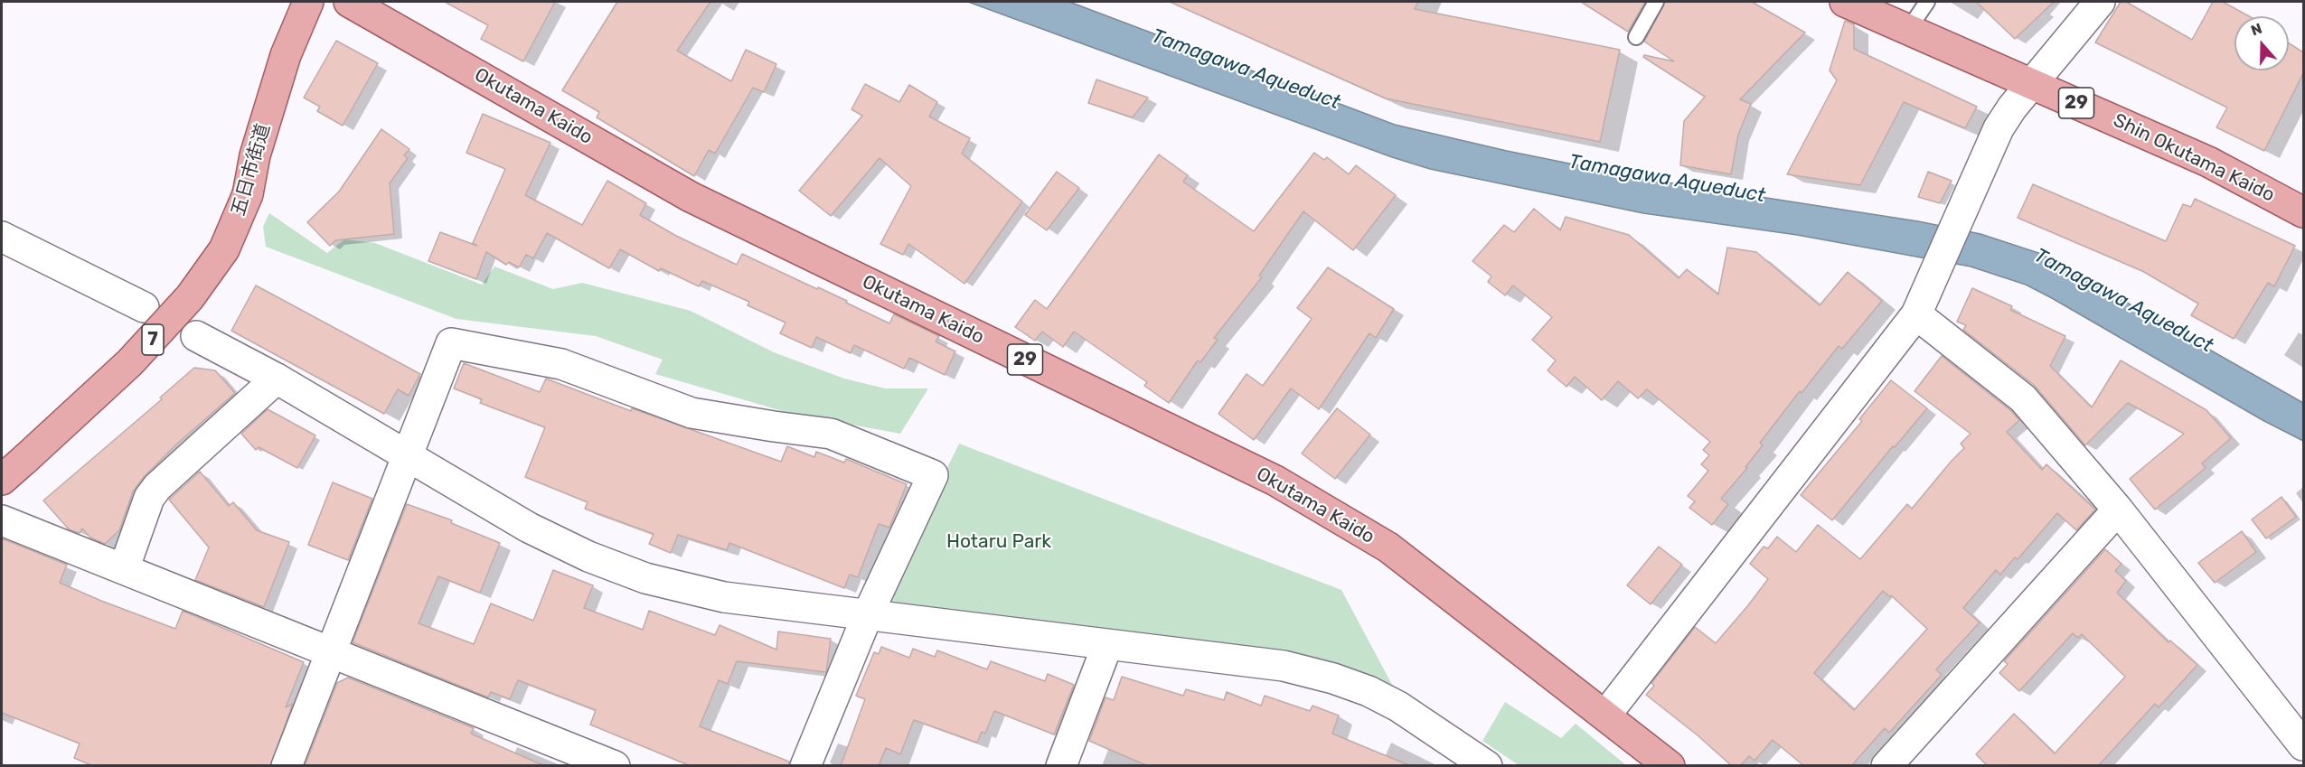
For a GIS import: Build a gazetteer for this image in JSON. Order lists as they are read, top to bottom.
{
  "streets": {
    "main road": [
      "29",
      "Okutama Kaido",
      "Shin Okutama Kaido",
      "五日市街道",
      "7"
    ]
  },
  "water": ["Tamagawa Aqueduct"],
  "parks": ["Hotaru Park"],
  "north": "top"
}
